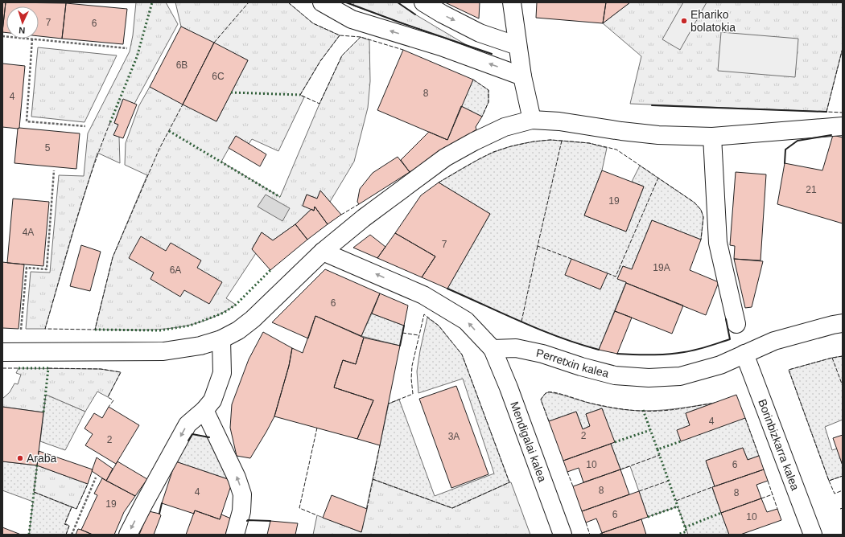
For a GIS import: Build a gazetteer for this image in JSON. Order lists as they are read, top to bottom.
{
  "streets": {
    "street": ["Perretxin kalea", "Mendigalai kalea", "Borinbizkarra kalea"]
  },
  "crossings": [
    ["Perretxin kalea", "Mendigalai kalea"],
    ["Perretxin kalea", "Borinbizkarra kalea"]
  ],
  "places": ["Ehariko bolatokia", "Araba"],
  "house_numbers": [
    "7",
    "6",
    "6B",
    "6C",
    "8",
    "4",
    "5",
    "21",
    "19",
    "4A",
    "7",
    "19A",
    "6A",
    "6",
    "4",
    "2",
    "3A",
    "2",
    "10",
    "6",
    "8",
    "4",
    "8",
    "19",
    "6",
    "10"
  ],
  "north": "bottom"
}
